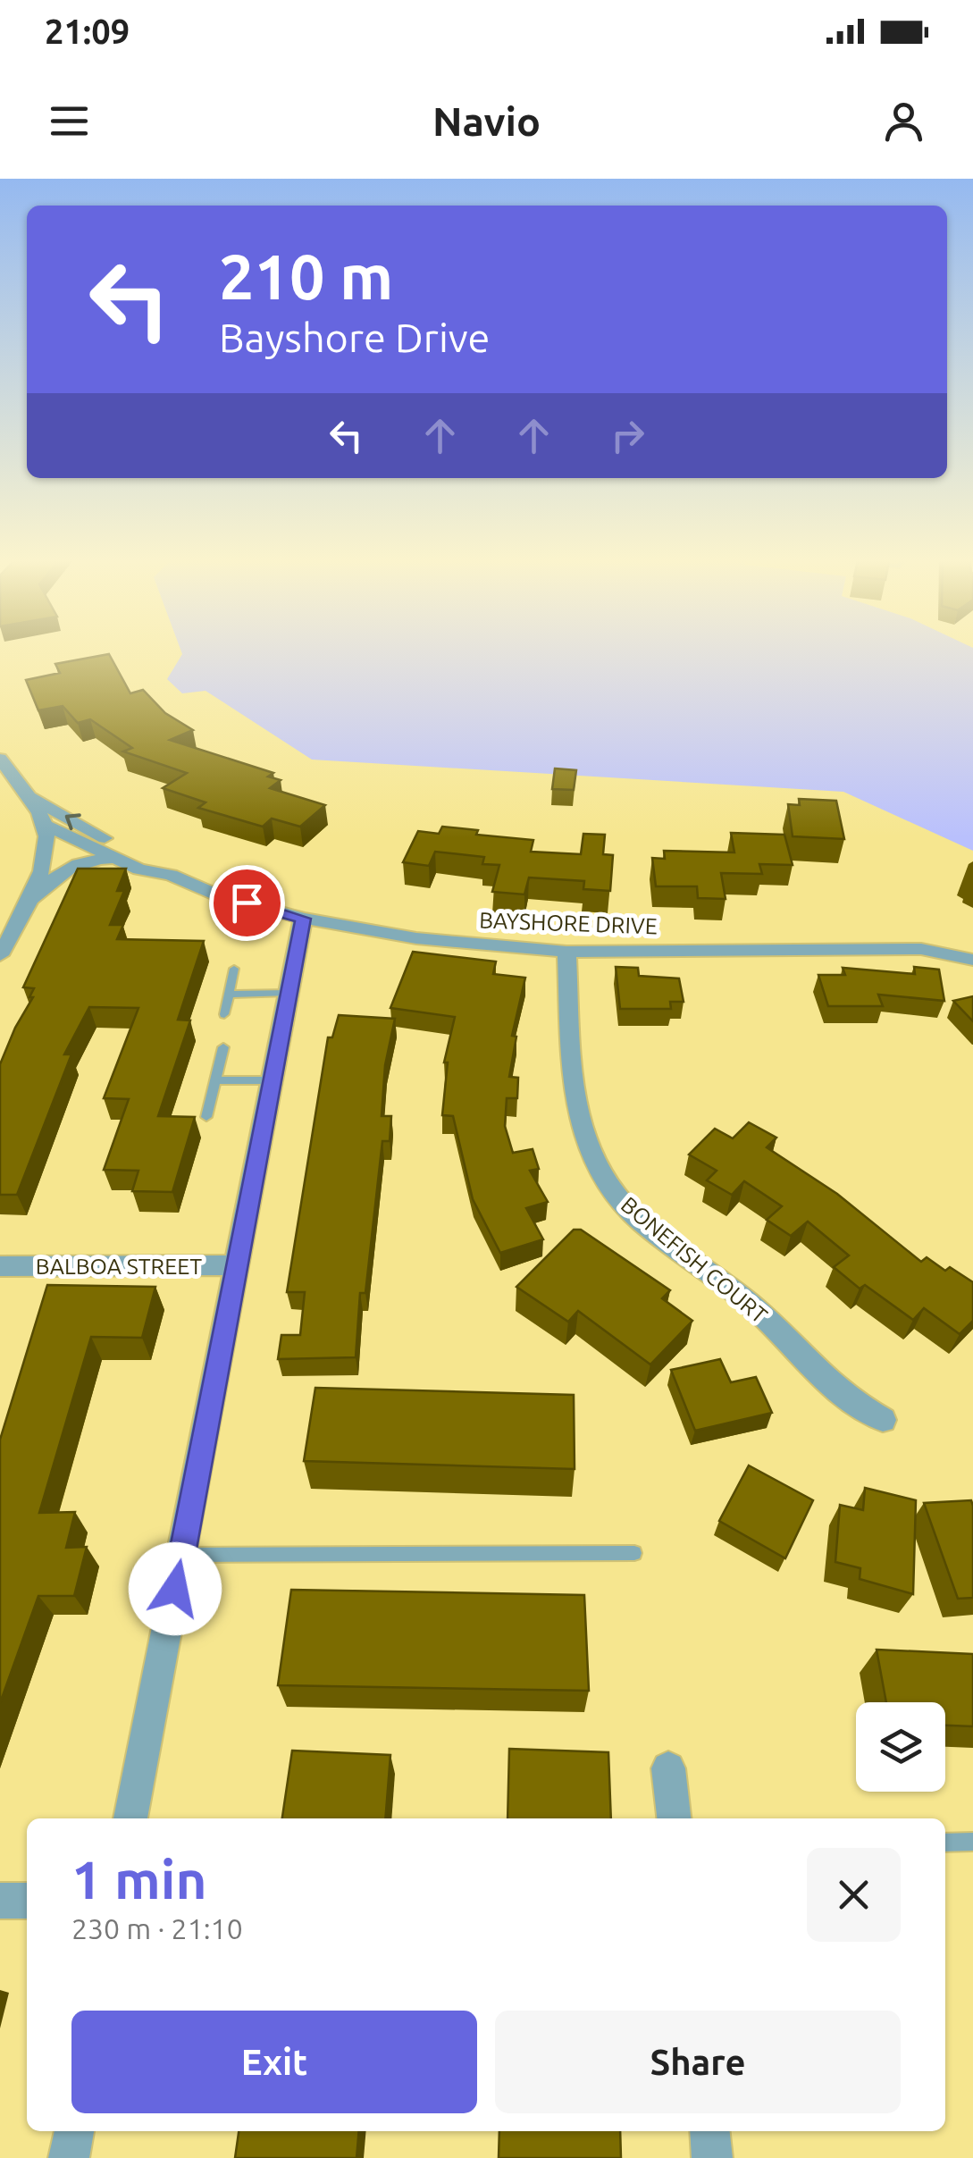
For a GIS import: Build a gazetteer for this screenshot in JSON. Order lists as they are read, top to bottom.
{
  "streets": {
    "street": ["BAYSHORE DRIVE", "BONEFISH COURT", "BALBOA STREET"]
  },
  "crossings": [
    ["BAYSHORE DRIVE", "BONEFISH COURT"]
  ],
  "page": {
    "status": "21:09",
    "header": "Navio",
    "turn": ["210 m", "Bayshore Drive"],
    "heading": ["1 min", "230 m · 21:10"],
    "buttons": ["Exit", "Share"]
  }
}
